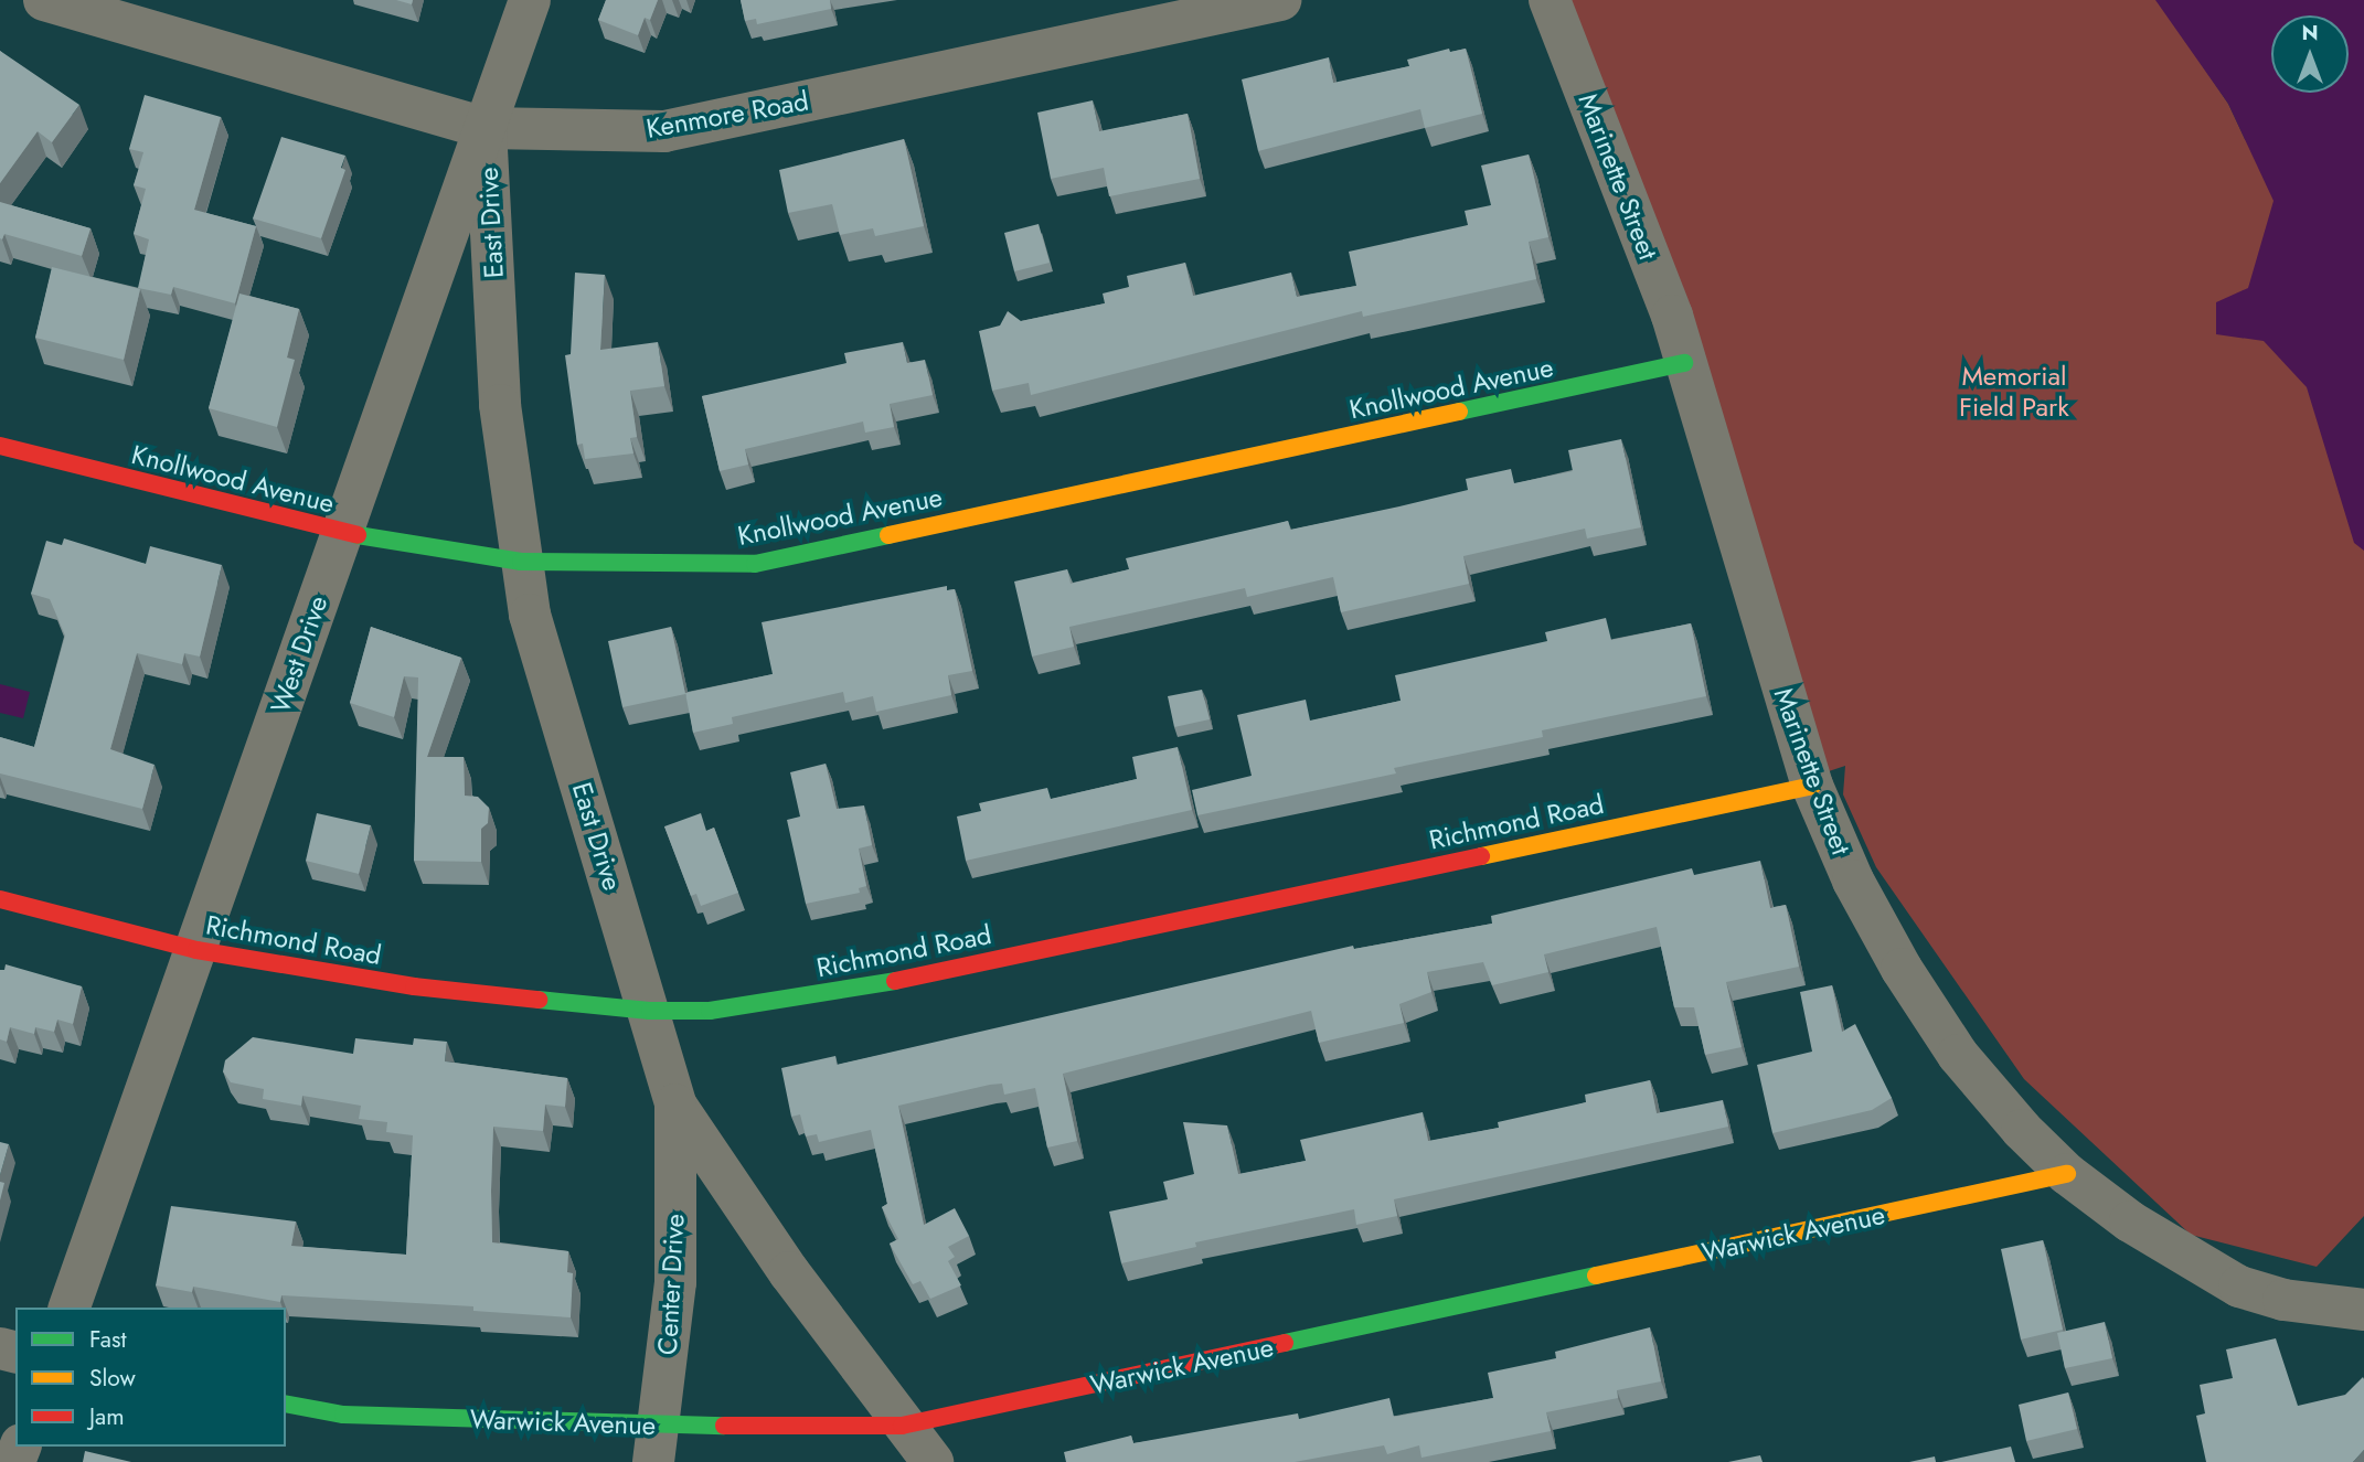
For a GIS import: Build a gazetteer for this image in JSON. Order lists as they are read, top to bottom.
{
  "streets": {
    "street": [
      "Kenmore Road",
      "Marinette Street",
      "East Drive",
      "Knollwood Avenue",
      "West Drive",
      "Richmond Road",
      "Warwick Avenue",
      "Center Drive"
    ]
  },
  "crossings": [
    ["Kenmore Road", "East Drive"],
    ["Kenmore Road", "West Drive"],
    ["Marinette Street", "Knollwood Avenue"],
    ["Marinette Street", "Richmond Road"],
    ["Marinette Street", "Warwick Avenue"],
    ["East Drive", "Knollwood Avenue"],
    ["East Drive", "West Drive"],
    ["East Drive", "Richmond Road"],
    ["East Drive", "Warwick Avenue"],
    ["East Drive", "Center Drive"],
    ["Knollwood Avenue", "West Drive"],
    ["West Drive", "Richmond Road"],
    ["Warwick Avenue", "Center Drive"]
  ],
  "parks": ["Memorial Field Park"],
  "legend": ["Fast", "Slow", "Jam"],
  "north": "top"
}
